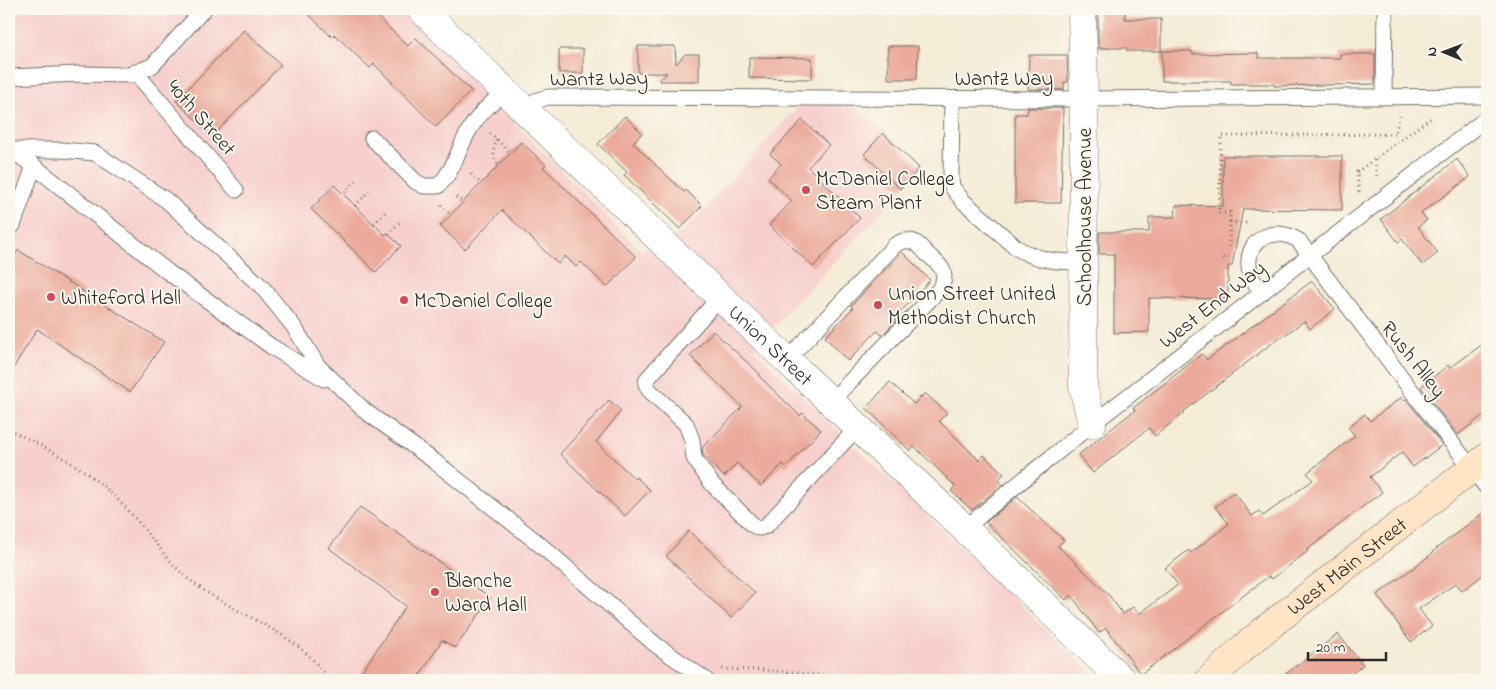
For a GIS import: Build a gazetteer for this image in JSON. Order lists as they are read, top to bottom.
{
  "streets": {
    "main road": ["West Main Street"],
    "street": ["Schoolhouse Avenue", "Union Street"],
    "lane": [
      "Wantz Way",
      "40th Street",
      "West End Way",
      "Rush Alley"
    ]
  },
  "crossings": [
    ["Wantz Way", "Schoolhouse Avenue"],
    ["Wantz Way", "Union Street"],
    ["Schoolhouse Avenue", "West End Way"],
    ["West End Way", "Union Street"],
    ["West End Way", "Rush Alley"],
    ["Rush Alley", "West Main Street"]
  ],
  "places": [
    "McDaniel College Steam Plant",
    "Whiteford Hall",
    "McDaniel College",
    "Union Street United Methodist Church",
    "Blanche Ward Hall"
  ],
  "scale_bar": "20 m",
  "north": "left"
}
